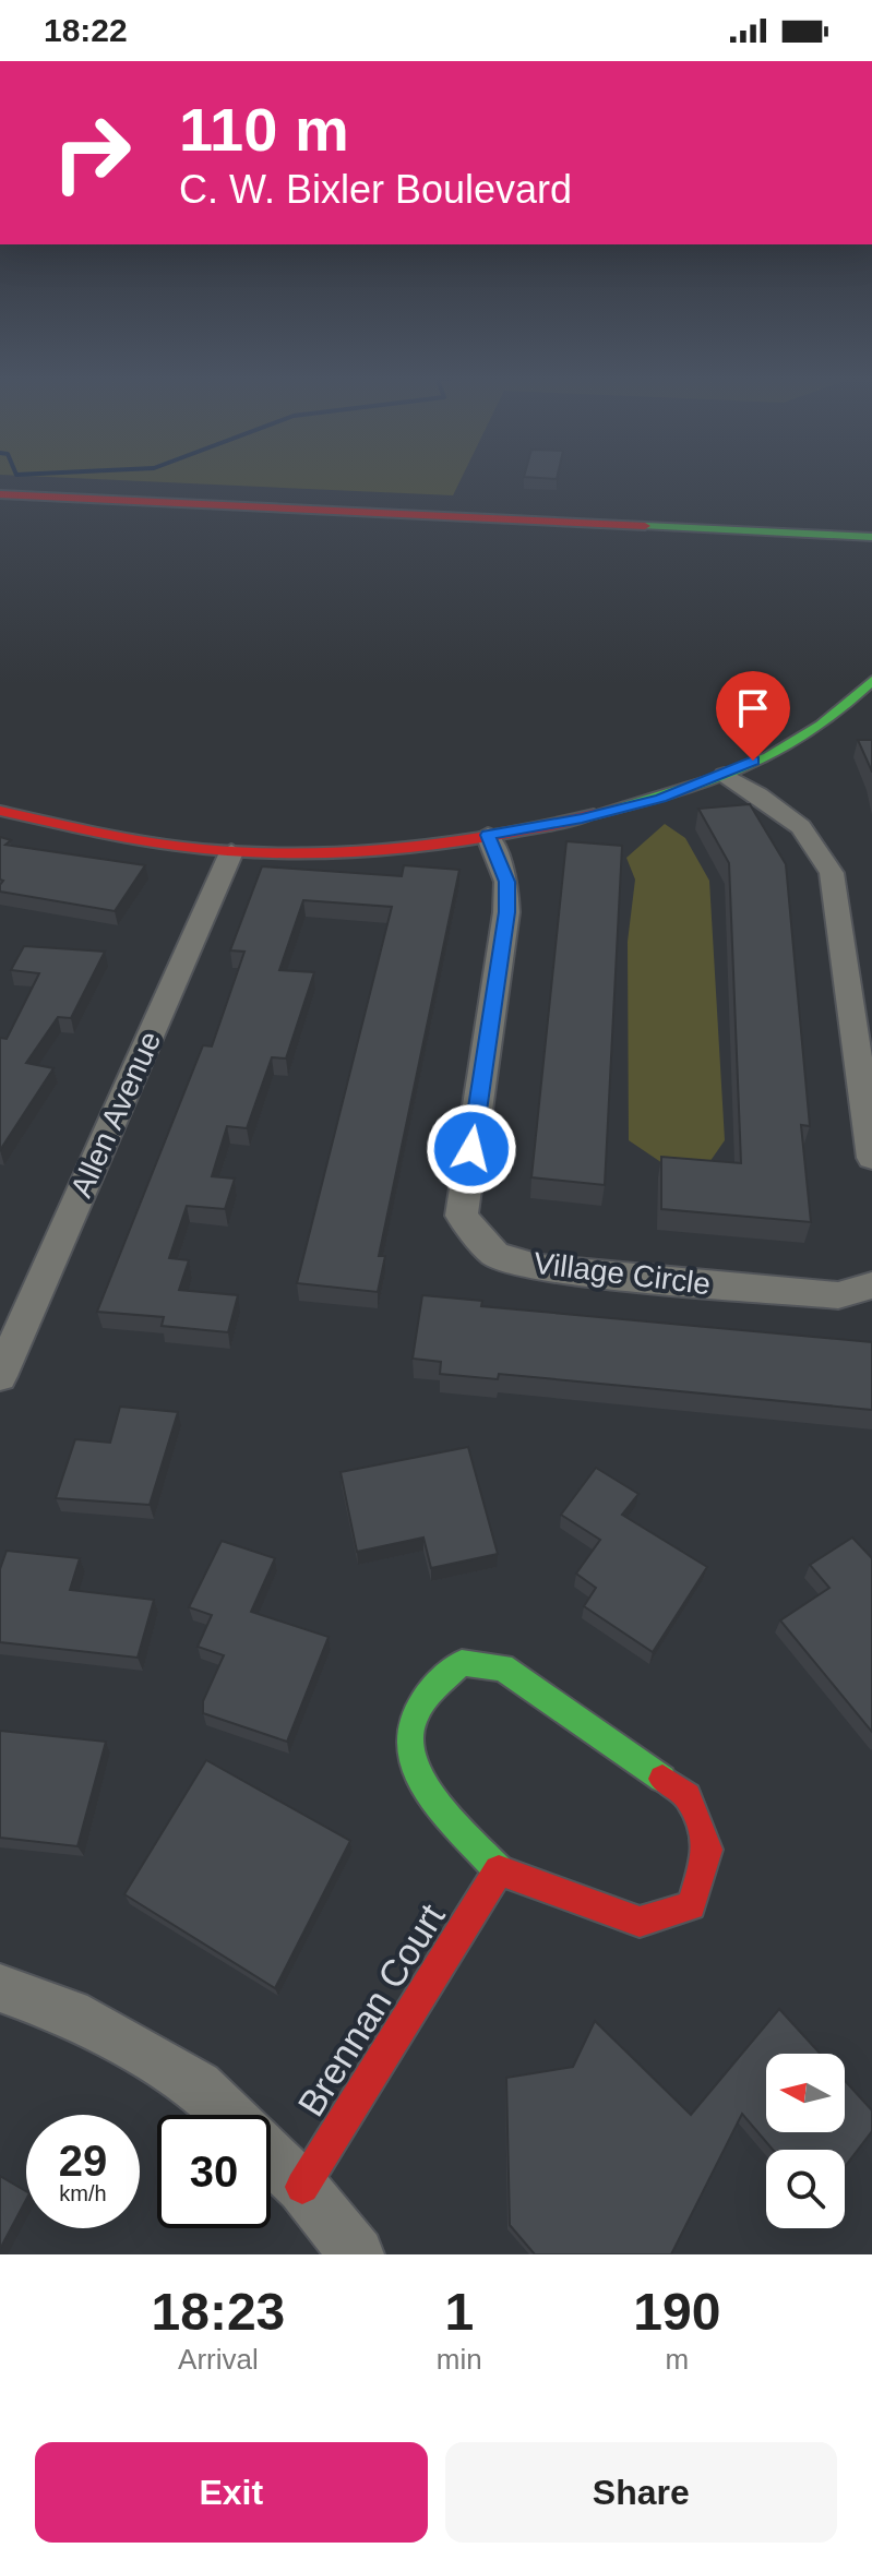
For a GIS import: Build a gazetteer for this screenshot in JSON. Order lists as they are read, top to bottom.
{
  "streets": {
    "street": ["Allen Avenue", "Village Circle", "Brennan Court"]
  },
  "north": "left",
  "page": {
    "status": "18:22",
    "turn": ["110 m", "C. W. Bixler Boulevard"],
    "speed": "29 km/h",
    "limit": "30",
    "eta": [
      "18:23",
      "Arrival",
      "1",
      "min",
      "190",
      "m"
    ],
    "buttons": ["Exit", "Share"]
  }
}
